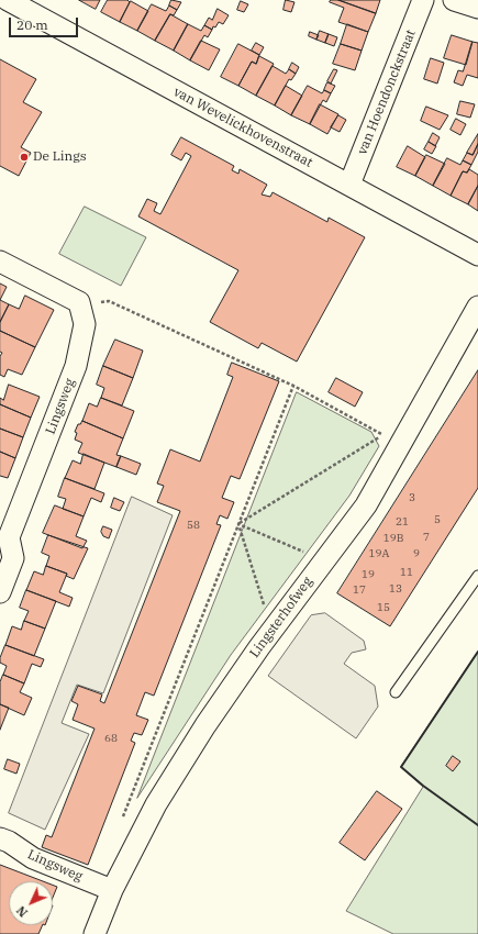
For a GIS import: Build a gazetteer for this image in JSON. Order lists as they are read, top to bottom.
{
  "streets": {
    "street": [
      "van Hoendonckstraat",
      "van Wevelickhovenstraat",
      "Lingsweg",
      "Lingsterhofweg"
    ]
  },
  "crossings": [
    ["van Hoendonckstraat", "van Wevelickhovenstraat"],
    ["Lingsweg", "Lingsterhofweg"]
  ],
  "places": ["De Lings"],
  "house_numbers": [
    "3",
    "5",
    "21",
    "58",
    "7",
    "19B",
    "19A",
    "9",
    "11",
    "19",
    "13",
    "17",
    "15",
    "68"
  ],
  "scale_bar": "20 m",
  "north": "bottom left"
}
